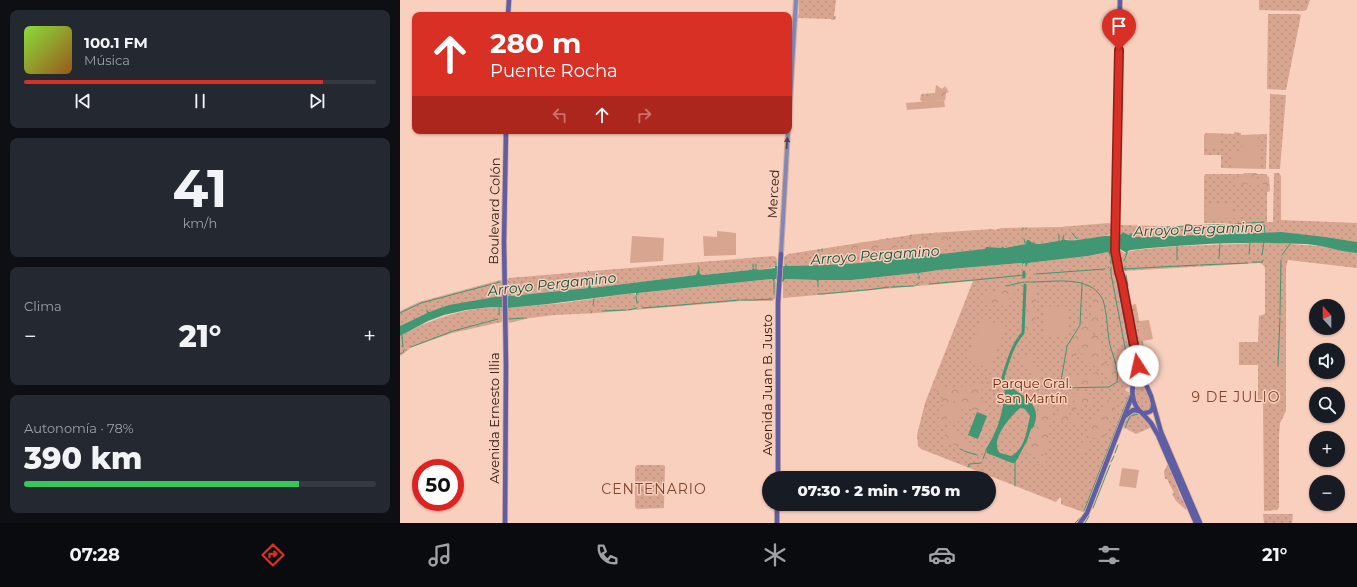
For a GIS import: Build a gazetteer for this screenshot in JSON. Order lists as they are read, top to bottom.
{
  "streets": {
    "main road": ["Boulevard Colón", "Avenida Juan B. Justo", "Avenida Ernesto Illia"],
    "street": ["Merced"]
  },
  "crossings": [
    ["Merced", "Avenida Juan B. Justo"],
    ["Boulevard Colón", "Avenida Ernesto Illia"]
  ],
  "one_way": ["Merced"],
  "districts": ["9 DE JULIO", "CENTENARIO"],
  "water": ["Arroyo Pergamino"],
  "parks": ["Parque Gral. San Martín"],
  "north": "top",
  "page": {
    "turn": ["280 m", "Puente Rocha"],
    "song": ["100.1 FM", "Música"],
    "tile": [
      ["41", "km/h"],
      "Clima",
      ["Autonomía · 78%", "390 km"]
    ],
    "map_buttons": ["+", "−"],
    "heat": ["−", "21°", "+"],
    "limit": "50",
    "trip": "07:30 · 2 min · 750 m",
    "tabs": ["07:28", "21°"]
  }
}
